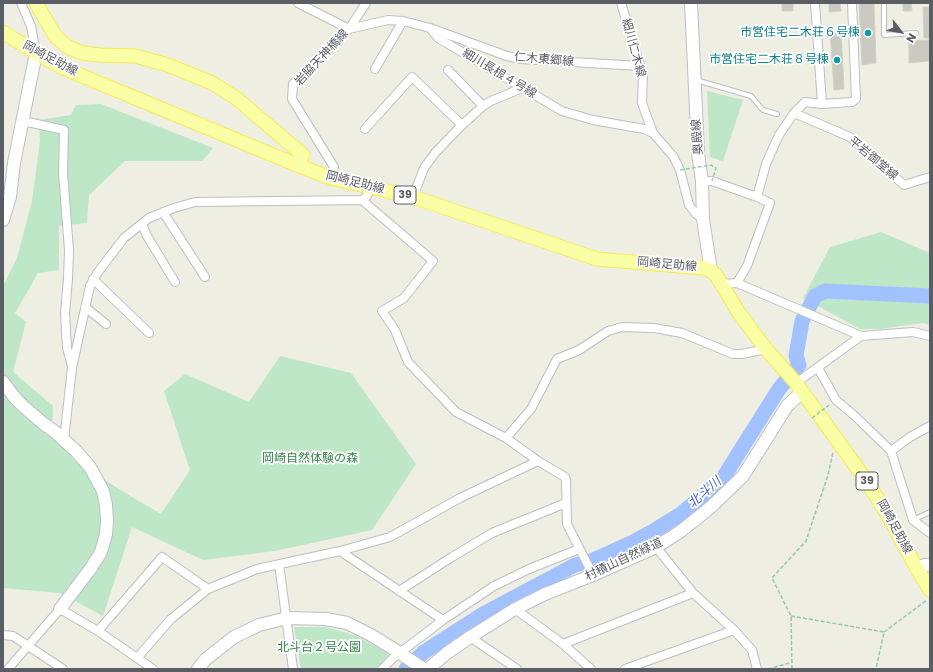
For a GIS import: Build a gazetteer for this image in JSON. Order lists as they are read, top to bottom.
{
  "streets": {
    "main road": ["岡崎足助線", "39"],
    "street": [
      "細川仁木線",
      "岩脇天神橋線",
      "仁木東郷線",
      "細川長根４号線",
      "奥殿線",
      "平岩御堂線",
      "村積山自然緑道"
    ]
  },
  "crossings": [
    ["細川仁木線", "仁木東郷線"],
    ["細川仁木線", "細川長根４号線"],
    ["細川仁木線", "奥殿線"],
    ["岩脇天神橋線", "岡崎足助線"],
    ["岩脇天神橋線", "細川長根４号線"],
    ["岡崎足助線", "奥殿線"],
    ["岡崎足助線", "村積山自然緑道"],
    ["仁木東郷線", "細川長根４号線"]
  ],
  "water": ["北斗川"],
  "parks": ["岡崎自然体験の森", "北斗台２号公園"],
  "places": ["市営住宅二木荘６号棟", "市営住宅二木荘８号棟"],
  "north": "bottom right"
}
